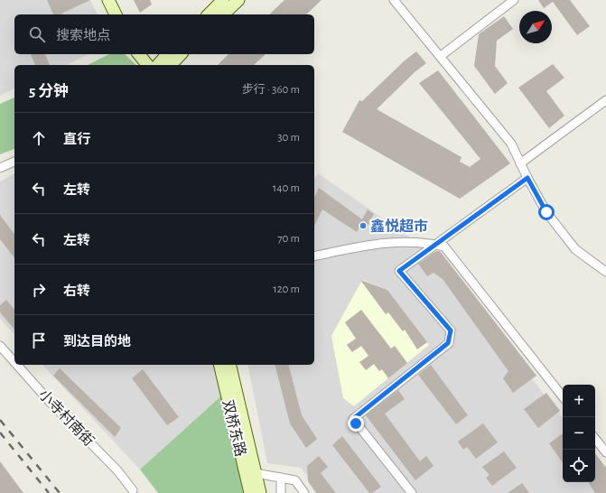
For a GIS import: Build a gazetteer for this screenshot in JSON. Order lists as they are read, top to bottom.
{
  "streets": {
    "street": ["小寺村南街", "双桥东路"]
  },
  "places": ["鑫悦超市"],
  "north": "top right",
  "page": {
    "search": "搜索地点",
    "heading": ["5 分钟", "步行 · 360 m"],
    "list": [
      ["直行", "30 m"],
      ["左转", "140 m"],
      ["左转", "70 m"],
      ["右转", "120 m"],
      "到达目的地"
    ],
    "map_buttons": ["+", "−"]
  }
}
